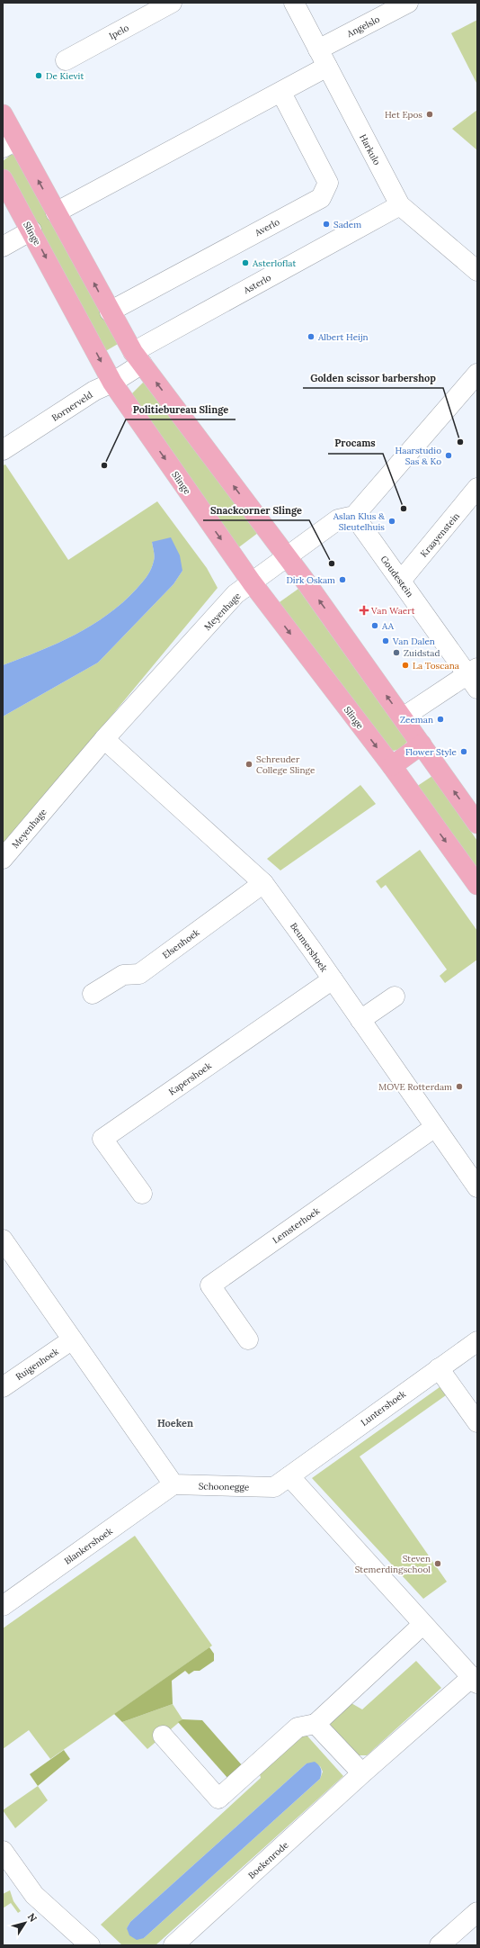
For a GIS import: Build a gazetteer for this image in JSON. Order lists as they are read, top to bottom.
{
  "streets": {
    "main road": ["Slinge"],
    "street": [
      "Angelslo",
      "Ipelo",
      "Harkulo",
      "Averlo",
      "Asterlo",
      "Bornerveld",
      "Kraayenstein",
      "Goudestein",
      "Meyenhage",
      "Elsenhoek",
      "Beumershoek",
      "Kapershoek",
      "Lemsterhoek",
      "Ruigenhoek",
      "Luntershoek",
      "Schoonegge",
      "Blankershoek",
      "Boekenrode"
    ]
  },
  "crossings": [
    ["Angelslo", "Harkulo"],
    ["Harkulo", "Asterlo"],
    ["Slinge", "Bornerveld"],
    ["Slinge", "Meyenhage"],
    ["Asterlo", "Bornerveld"],
    ["Kraayenstein", "Goudestein"],
    ["Goudestein", "Meyenhage"],
    ["Meyenhage", "Beumershoek"],
    ["Elsenhoek", "Beumershoek"],
    ["Beumershoek", "Kapershoek"],
    ["Beumershoek", "Lemsterhoek"],
    ["Luntershoek", "Schoonegge"],
    ["Schoonegge", "Blankershoek"]
  ],
  "districts": ["Hoeken"],
  "places": {
    "other": [
      "De Kievit",
      "Het Epos",
      "Sadem",
      "Asterloflat",
      "Albert Heijn",
      "Golden scissor barbershop",
      "Haarstudio Sas & Ko",
      "Politiebureau Slinge",
      "Procams",
      "Aslan Klus & Sleutelhuis",
      "Snackcorner Slinge",
      "Dirk Oskam",
      "AA",
      "Van Dalen",
      "Zuidstad",
      "La Toscana",
      "Zeeman",
      "Flower Style",
      "Schreuder College Slinge",
      "MOVE Rotterdam",
      "Steven Stemerdingschool"
    ],
    "health": ["Van Waert"]
  },
  "north": "top right"
}
